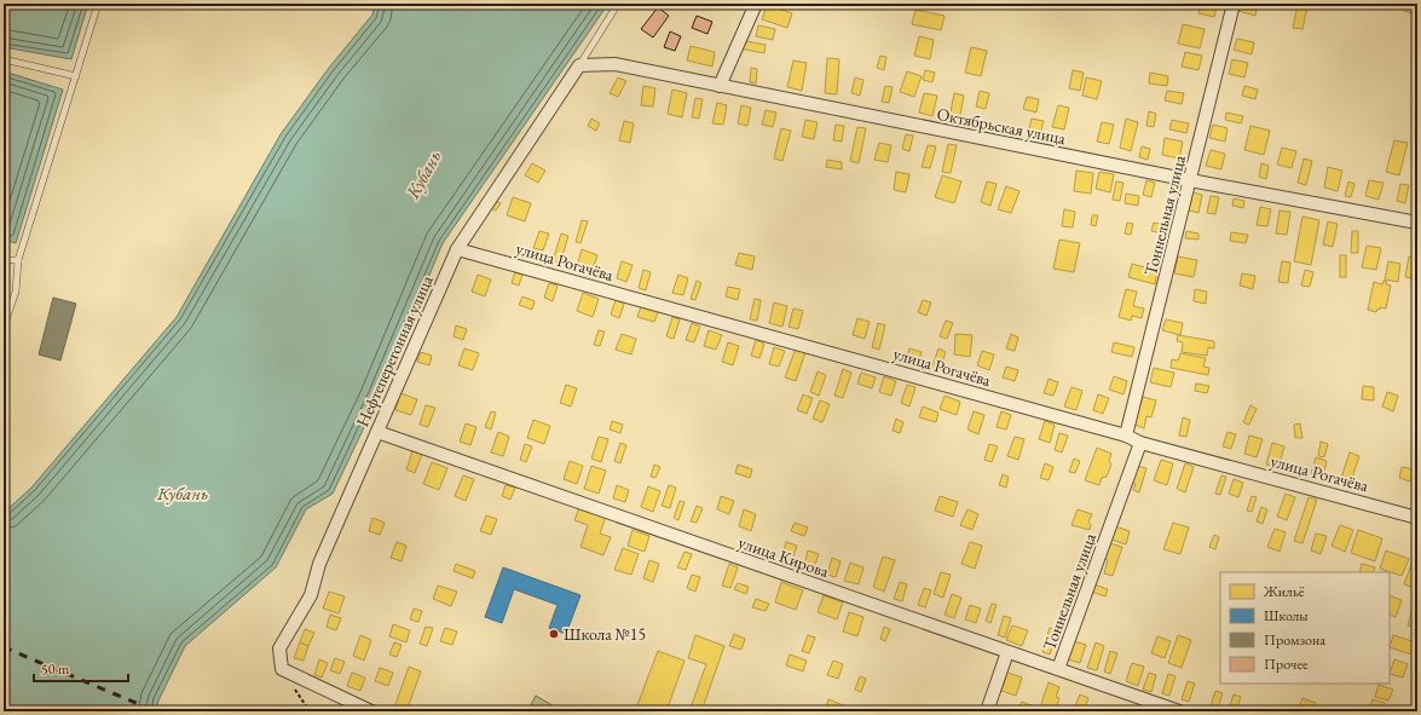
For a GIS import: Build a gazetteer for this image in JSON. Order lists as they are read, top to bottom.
{
  "streets": {
    "street": [
      "Октябрьская улица",
      "Тоннельная улица",
      "улица Рогачёва",
      "Нефтеперегонная улица",
      "улица Кирова"
    ]
  },
  "crossings": [
    ["Октябрьская улица", "Тоннельная улица"],
    ["Октябрьская улица", "Нефтеперегонная улица"],
    ["Тоннельная улица", "улица Рогачёва"],
    ["Тоннельная улица", "улица Кирова"],
    ["улица Рогачёва", "Нефтеперегонная улица"],
    ["Нефтеперегонная улица", "улица Кирова"]
  ],
  "water": ["Кубань"],
  "places": ["Школа №15"],
  "legend": [
    "Жильё",
    "Школы",
    "Промзона",
    "Прочее"
  ],
  "scale_bar": "50 m"
}
